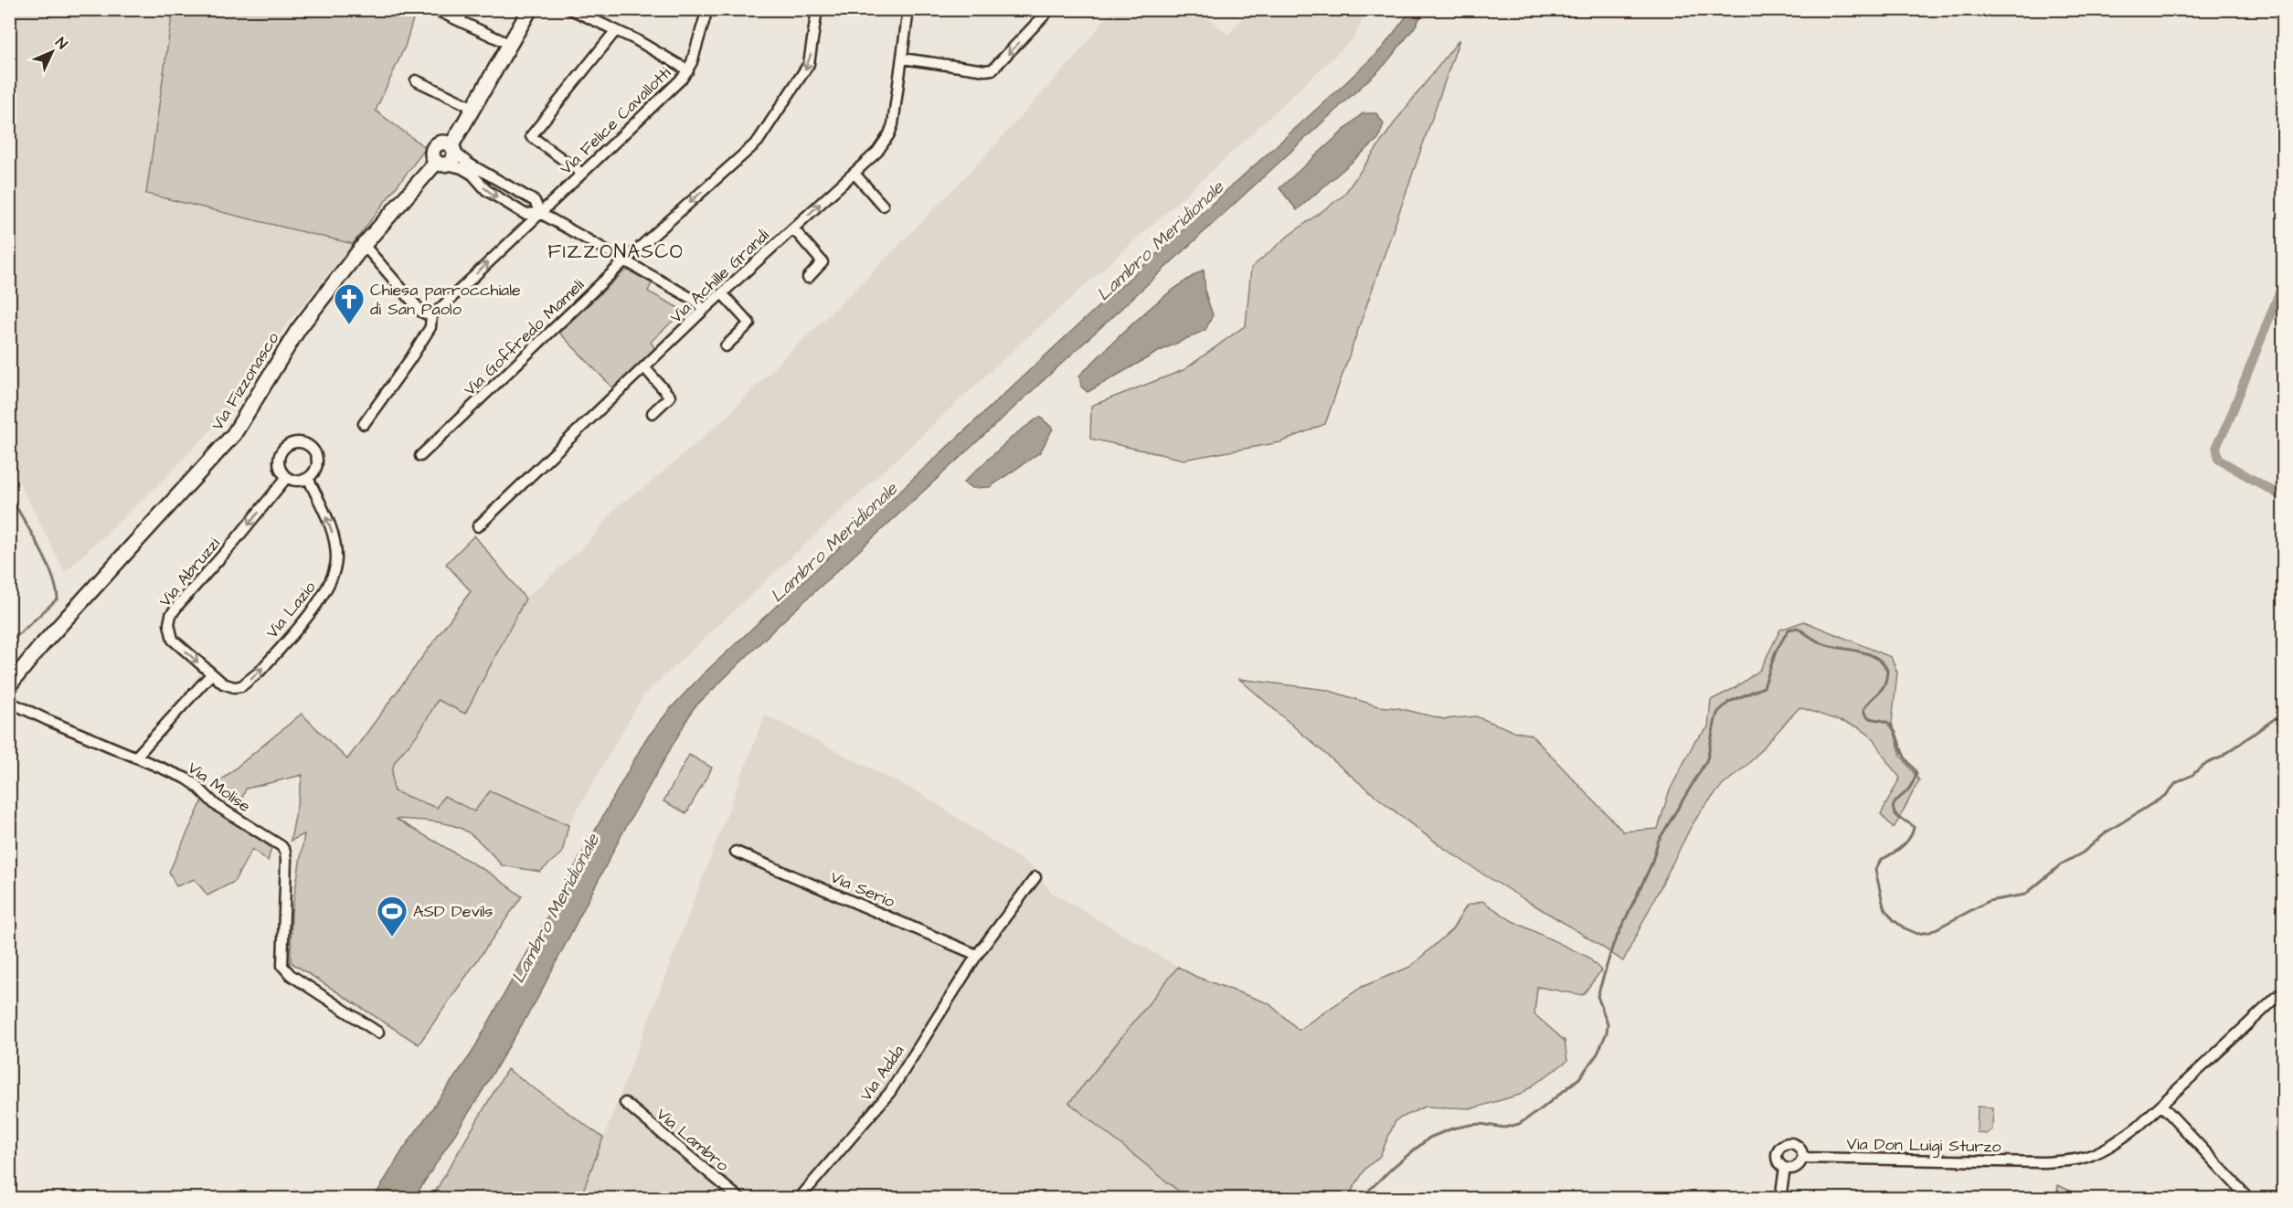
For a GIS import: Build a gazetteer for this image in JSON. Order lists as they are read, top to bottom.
{
  "streets": {
    "main road": ["Via Fizzonasco"],
    "street": [
      "Via Felice Cavallotti",
      "Via Achille Grandi",
      "Via Goffredo Mameli",
      "Via Abruzzi",
      "Via Lazio",
      "Via Molise",
      "Via Serio",
      "Via Adda",
      "Via Lambro",
      "Via Don Luigi Sturzo"
    ]
  },
  "crossings": [
    ["Via Abruzzi", "Via Lazio"],
    ["Via Serio", "Via Adda"]
  ],
  "one_way": ["Via Felice Cavallotti", "Via Goffredo Mameli", "Via Abruzzi"],
  "districts": ["FIZZONASCO"],
  "water": ["Lambro Meridionale"],
  "places": {
    "church": ["Chiesa parrocchiale di San Paolo"],
    "sports": ["ASD Devils"]
  },
  "north": "top right"
}
